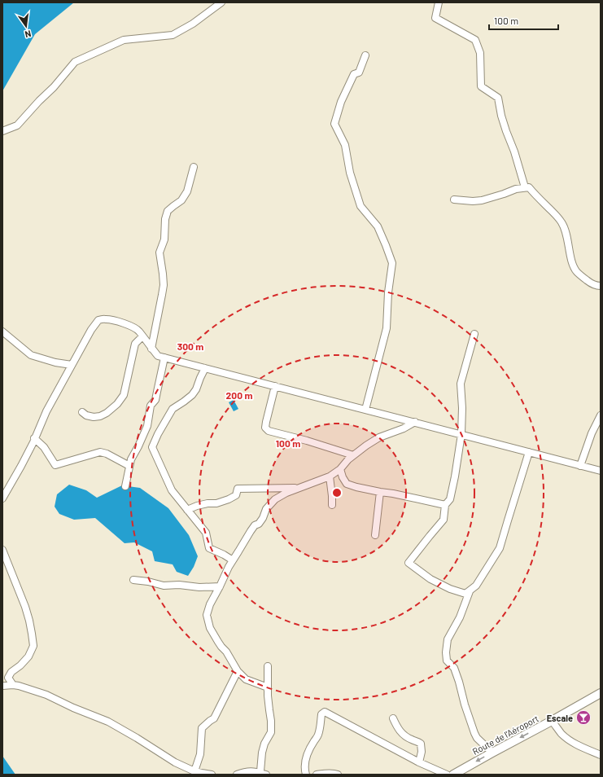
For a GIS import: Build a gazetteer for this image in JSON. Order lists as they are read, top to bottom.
{
  "streets": {
    "main road": ["Route de l'Aéroport"]
  },
  "one_way": ["Route de l'Aéroport"],
  "places": {
    "bar": ["Escale"]
  },
  "scale_bar": "100 m",
  "north": "bottom",
  "rings": ["300 m", "200 m", "100 m"]
}
